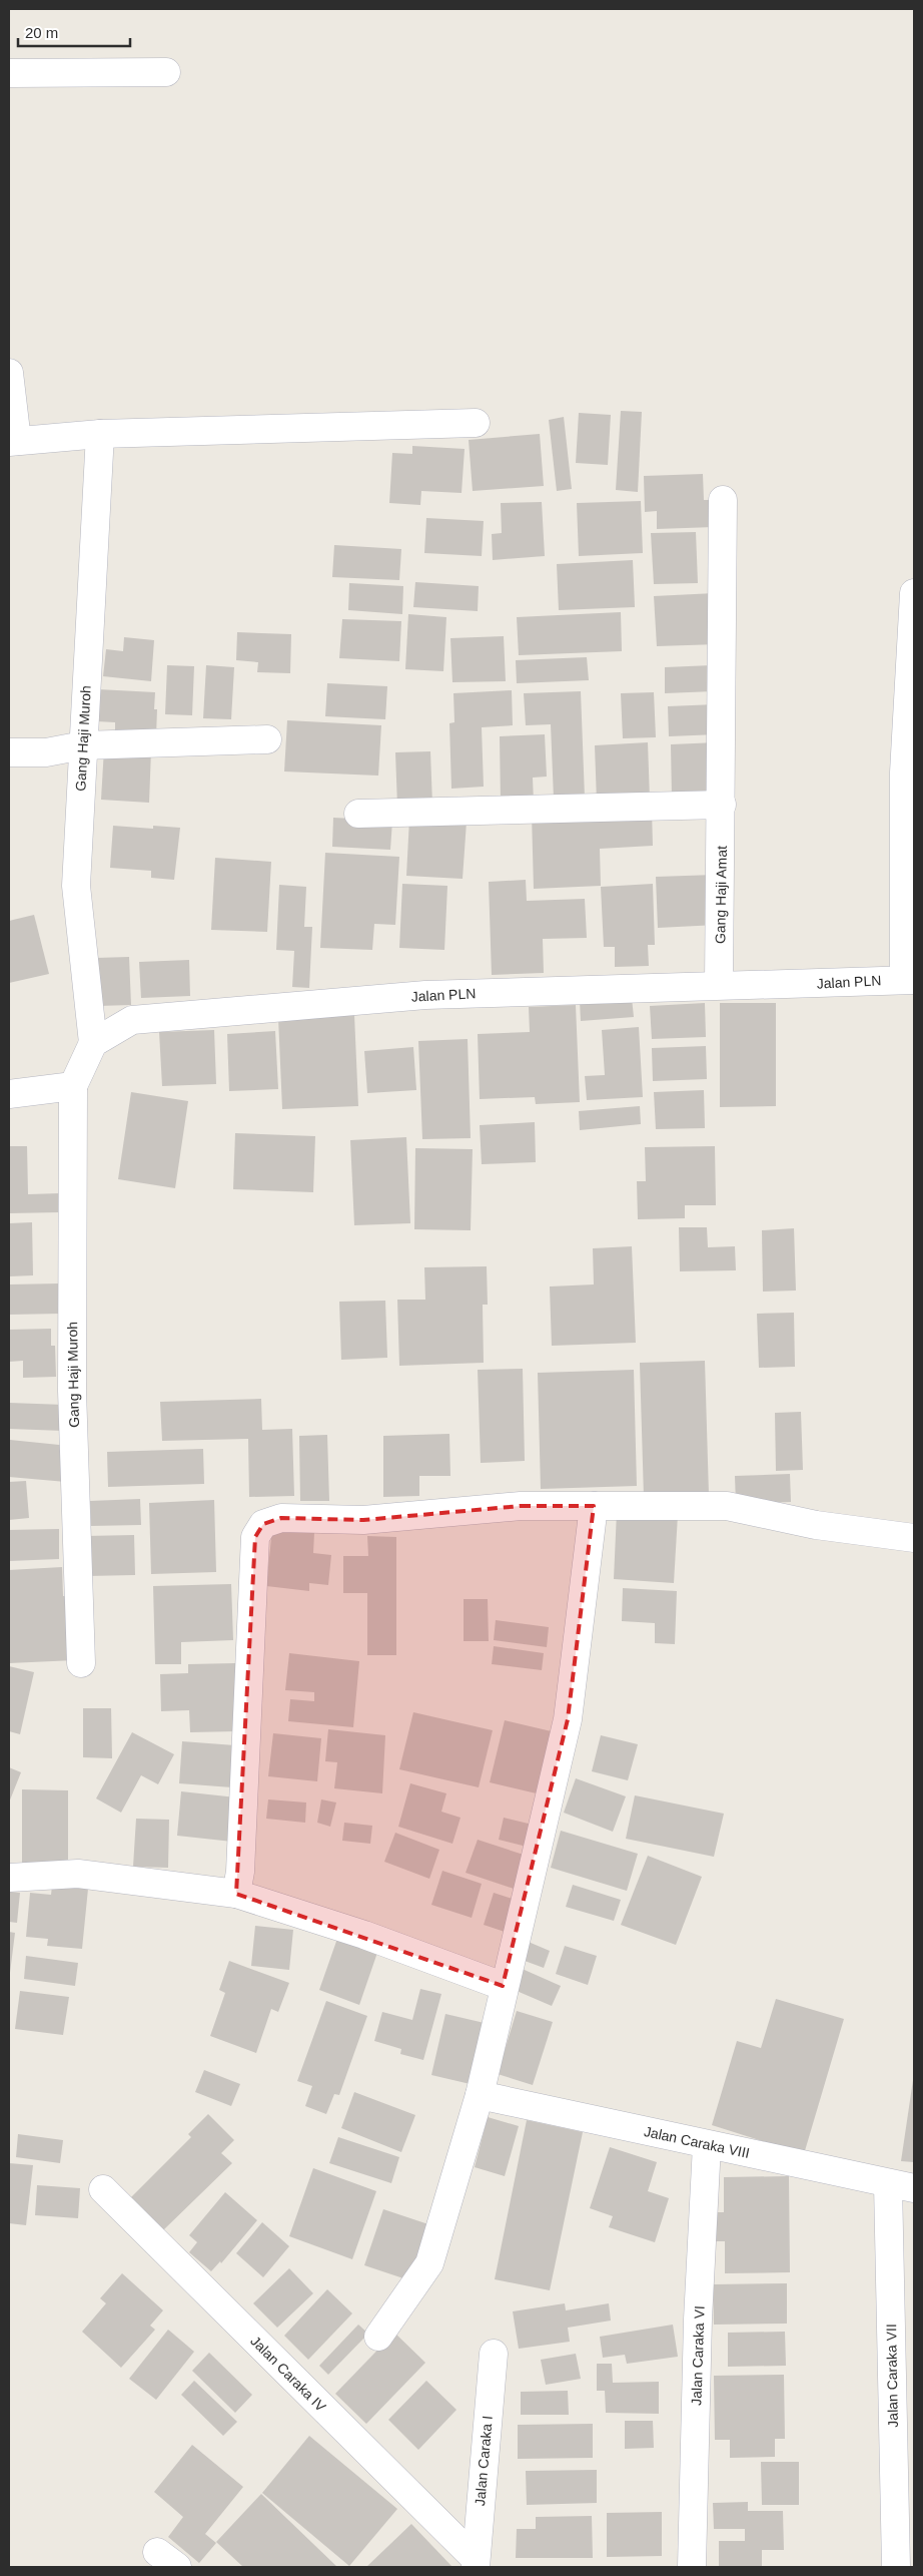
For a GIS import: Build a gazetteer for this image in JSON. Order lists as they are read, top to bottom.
{
  "streets": {
    "street": [
      "Gang Haji Muroh",
      "Gang Haji Amat",
      "Jalan PLN",
      "Jalan Caraka VIII",
      "Jalan Caraka VI",
      "Jalan Caraka IV",
      "Jalan Caraka VII",
      "Jalan Caraka I"
    ]
  },
  "crossings": [
    ["Gang Haji Muroh", "Jalan PLN"],
    ["Gang Haji Amat", "Jalan PLN"],
    ["Jalan Caraka VIII", "Jalan Caraka VI"],
    ["Jalan Caraka VIII", "Jalan Caraka VII"],
    ["Jalan Caraka IV", "Jalan Caraka I"]
  ],
  "scale_bar": "20 m"
}
